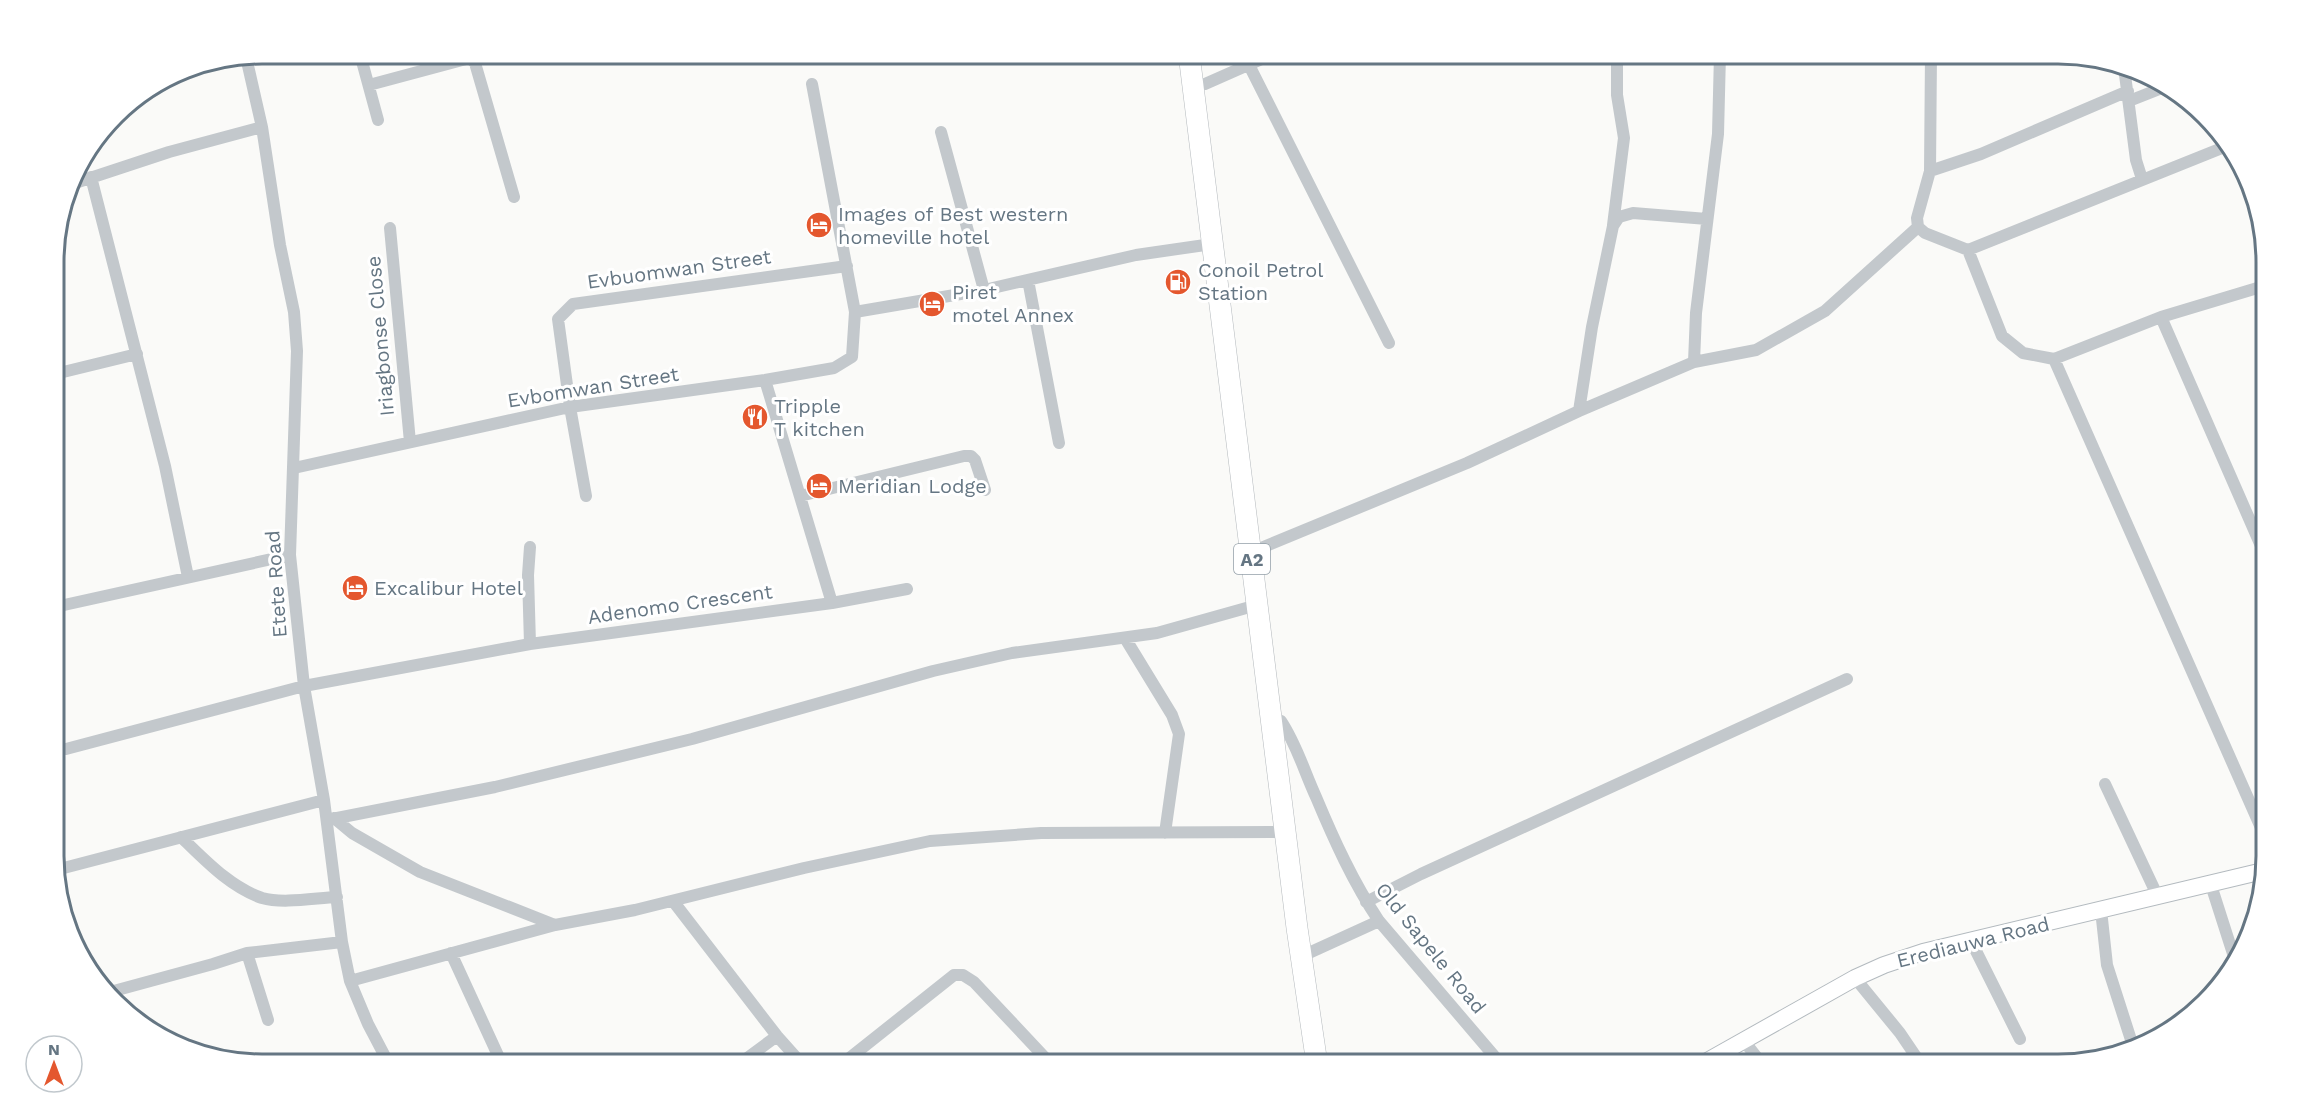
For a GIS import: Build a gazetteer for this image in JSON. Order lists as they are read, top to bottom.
{
  "streets": {
    "highway": ["A2"],
    "street": [
      "Evbuomwan Street",
      "Iriagbonse Close",
      "Evbomwan Street",
      "Etete Road",
      "Adenomo Crescent",
      "Erediauwa Road",
      "Old Sapele Road"
    ]
  },
  "crossings": [
    ["Evbuomwan Street", "Evbomwan Street"],
    ["Iriagbonse Close", "Evbomwan Street"],
    ["Evbomwan Street", "Etete Road"],
    ["A2", "Old Sapele Road"],
    ["Etete Road", "Adenomo Crescent"]
  ],
  "places": {
    "hotel": [
      "Images of Best western homeville hotel",
      "Piret motel Annex",
      "Meridian Lodge",
      "Excalibur Hotel"
    ],
    "fuel station": ["Conoil Petrol Station"],
    "restaurant": ["Tripple T kitchen"]
  },
  "north": "top"
}
